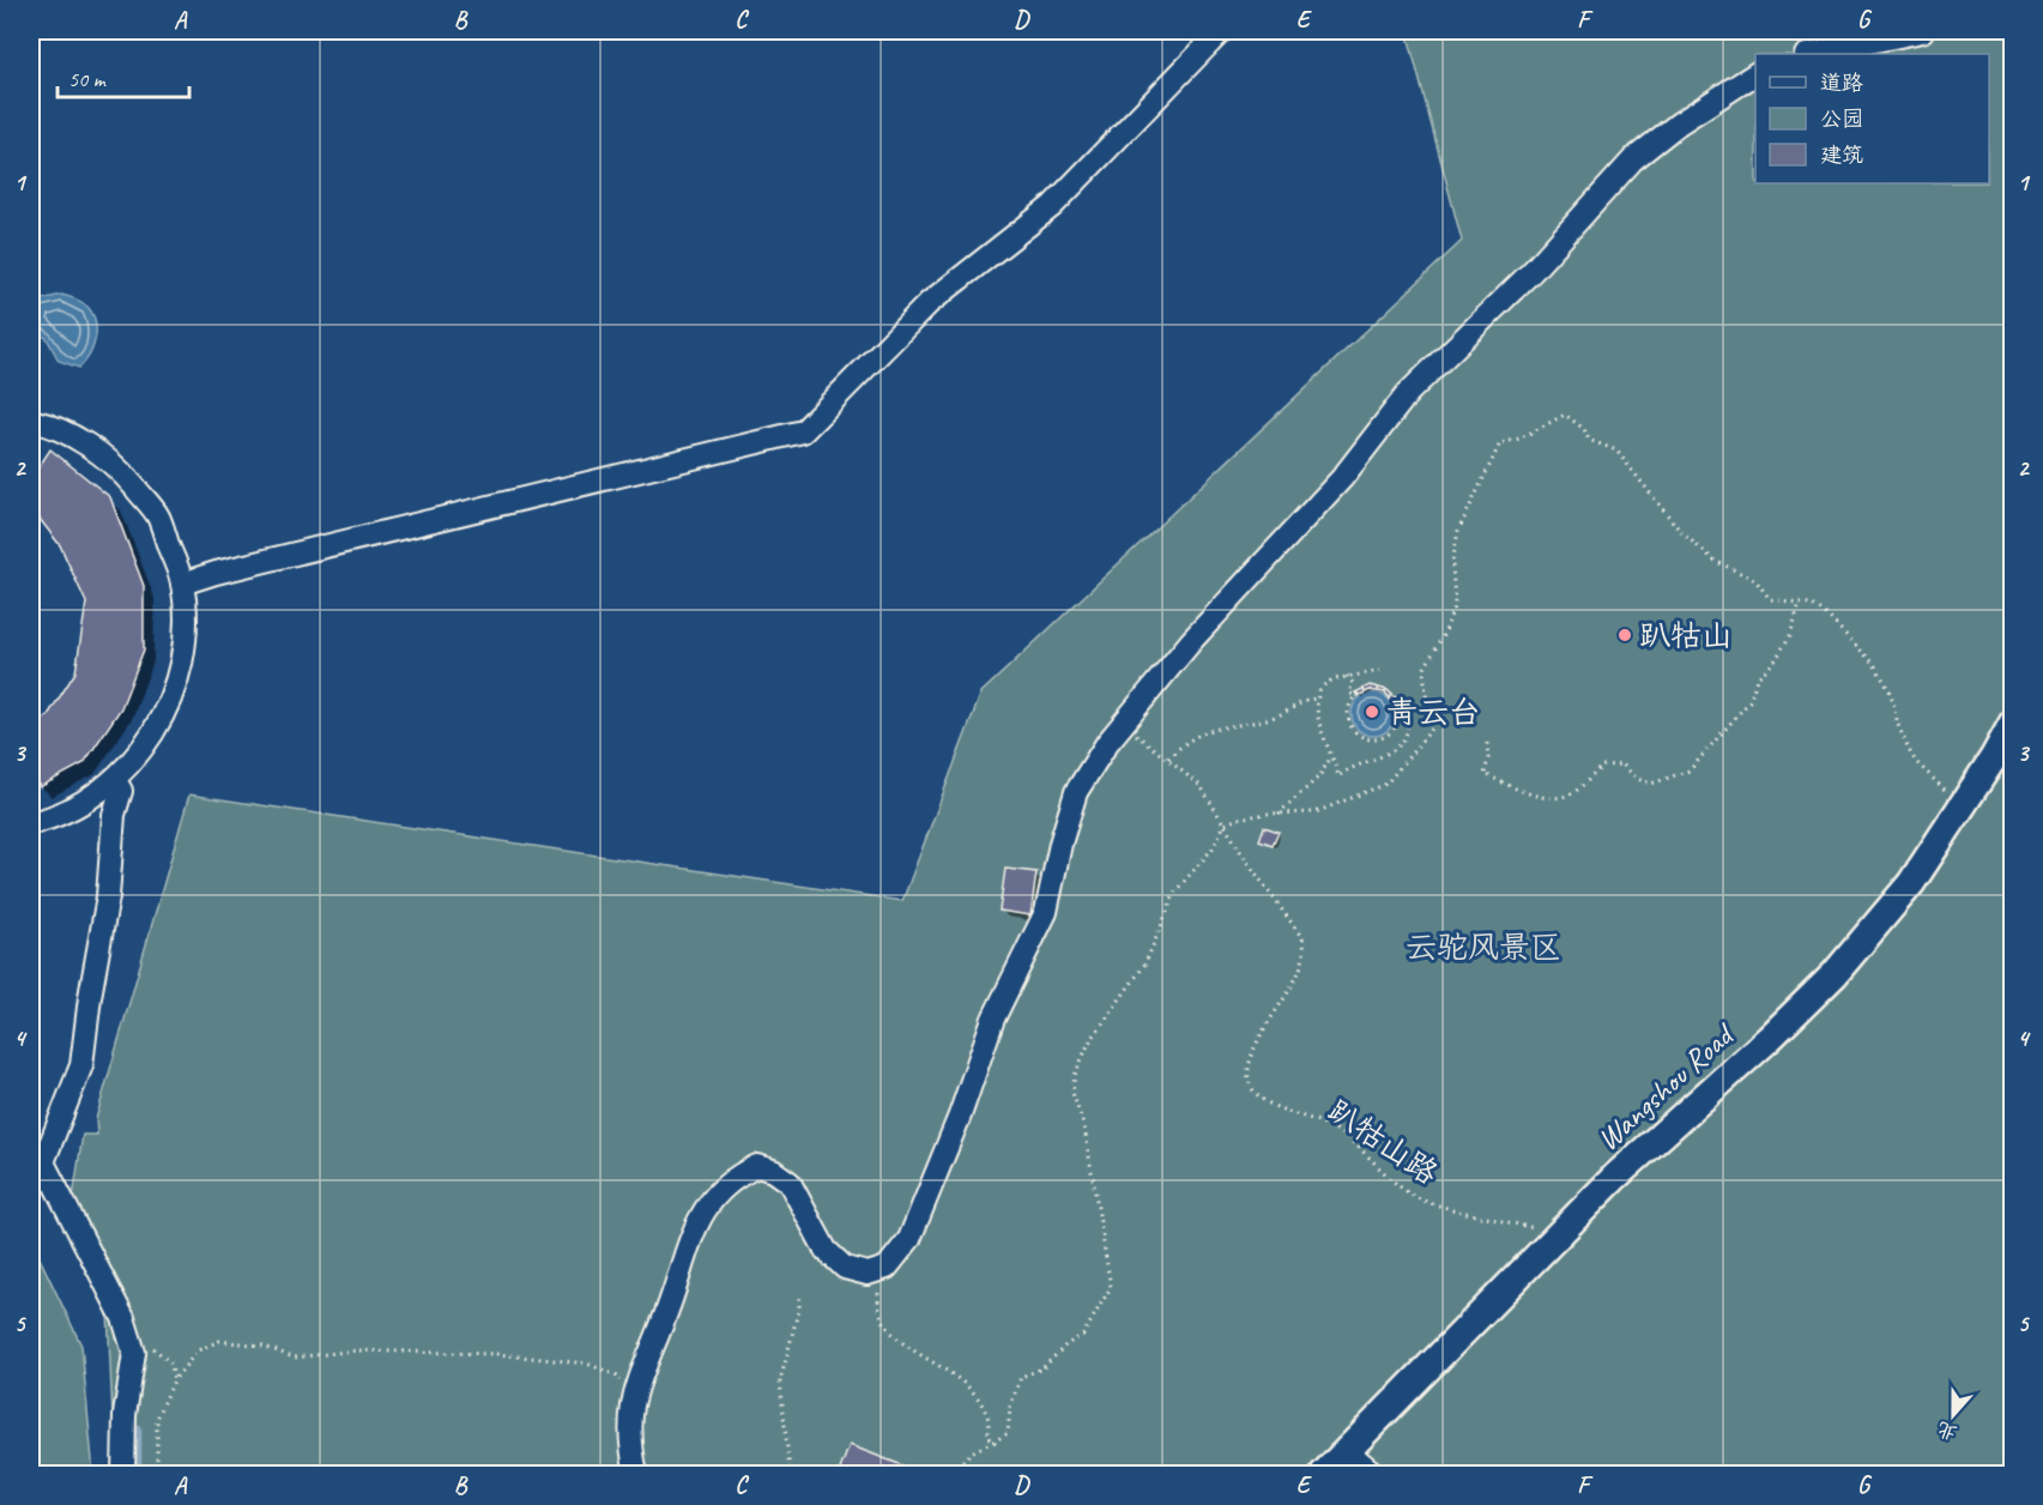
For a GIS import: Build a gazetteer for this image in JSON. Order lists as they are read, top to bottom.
{
  "streets": {
    "street": ["Wangshou Road"],
    "path": ["趴牯山路"]
  },
  "crossings": [
    ["Wangshou Road", "趴牯山路"]
  ],
  "parks": ["云驼风景区"],
  "places": ["趴牯山", "青云台"],
  "legend": ["道路", "公园", "建筑"],
  "scale_bar": "50 m",
  "north": "bottom",
  "grid": {
    "columns": [
      "A",
      "B",
      "C",
      "D",
      "E",
      "F",
      "G"
    ],
    "rows": [
      "1",
      "2",
      "3",
      "4",
      "5"
    ]
  }
}
